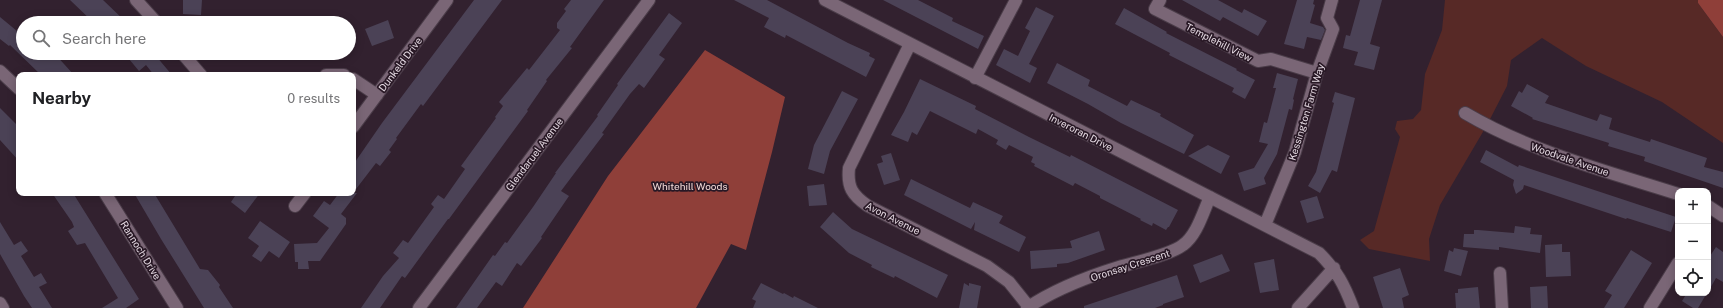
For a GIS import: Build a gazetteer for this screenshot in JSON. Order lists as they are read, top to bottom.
{
  "streets": {
    "street": [
      "Templehill View",
      "Dunkeld Drive",
      "Kessington Farm Way",
      "Inveroran Drive",
      "Glendaruel Avenue",
      "Woodvale Avenue",
      "Avon Avenue",
      "Rannoch Drive",
      "Oronsay Crescent"
    ]
  },
  "crossings": [
    ["Templehill View", "Kessington Farm Way"],
    ["Kessington Farm Way", "Inveroran Drive"],
    ["Inveroran Drive", "Avon Avenue"],
    ["Inveroran Drive", "Oronsay Crescent"],
    ["Avon Avenue", "Oronsay Crescent"]
  ],
  "parks": ["Whitehill Woods"],
  "page": {
    "search": "Search here",
    "heading": ["Nearby", "0 results"],
    "map_buttons": ["+", "−"]
  }
}
